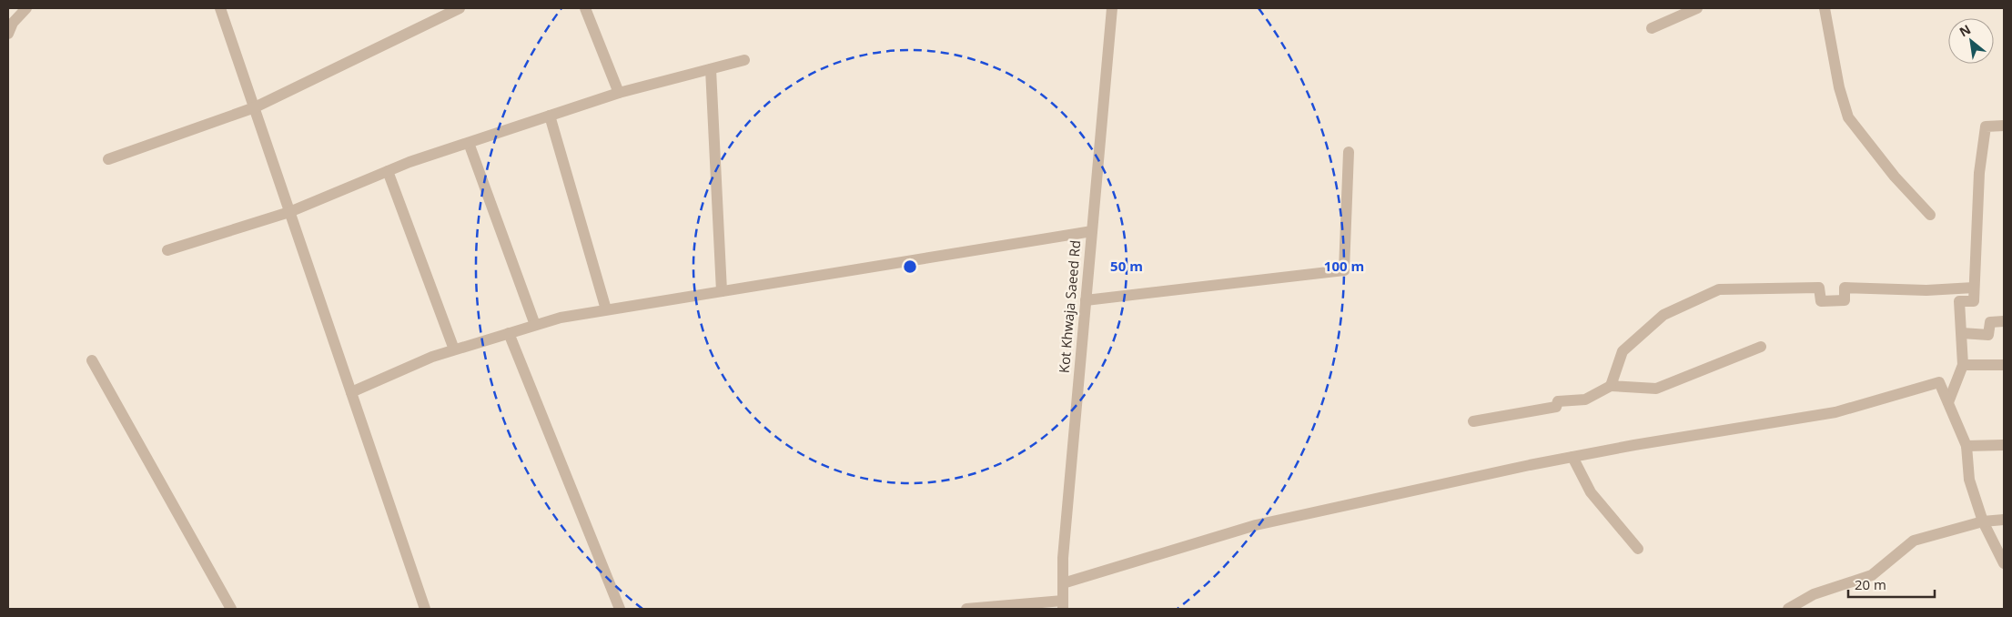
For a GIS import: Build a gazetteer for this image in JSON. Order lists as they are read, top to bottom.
{
  "streets": {
    "street": ["Kot Khwaja Saeed Rd"]
  },
  "scale_bar": "20 m",
  "north": "top left",
  "rings": ["50 m", "100 m"]
}
